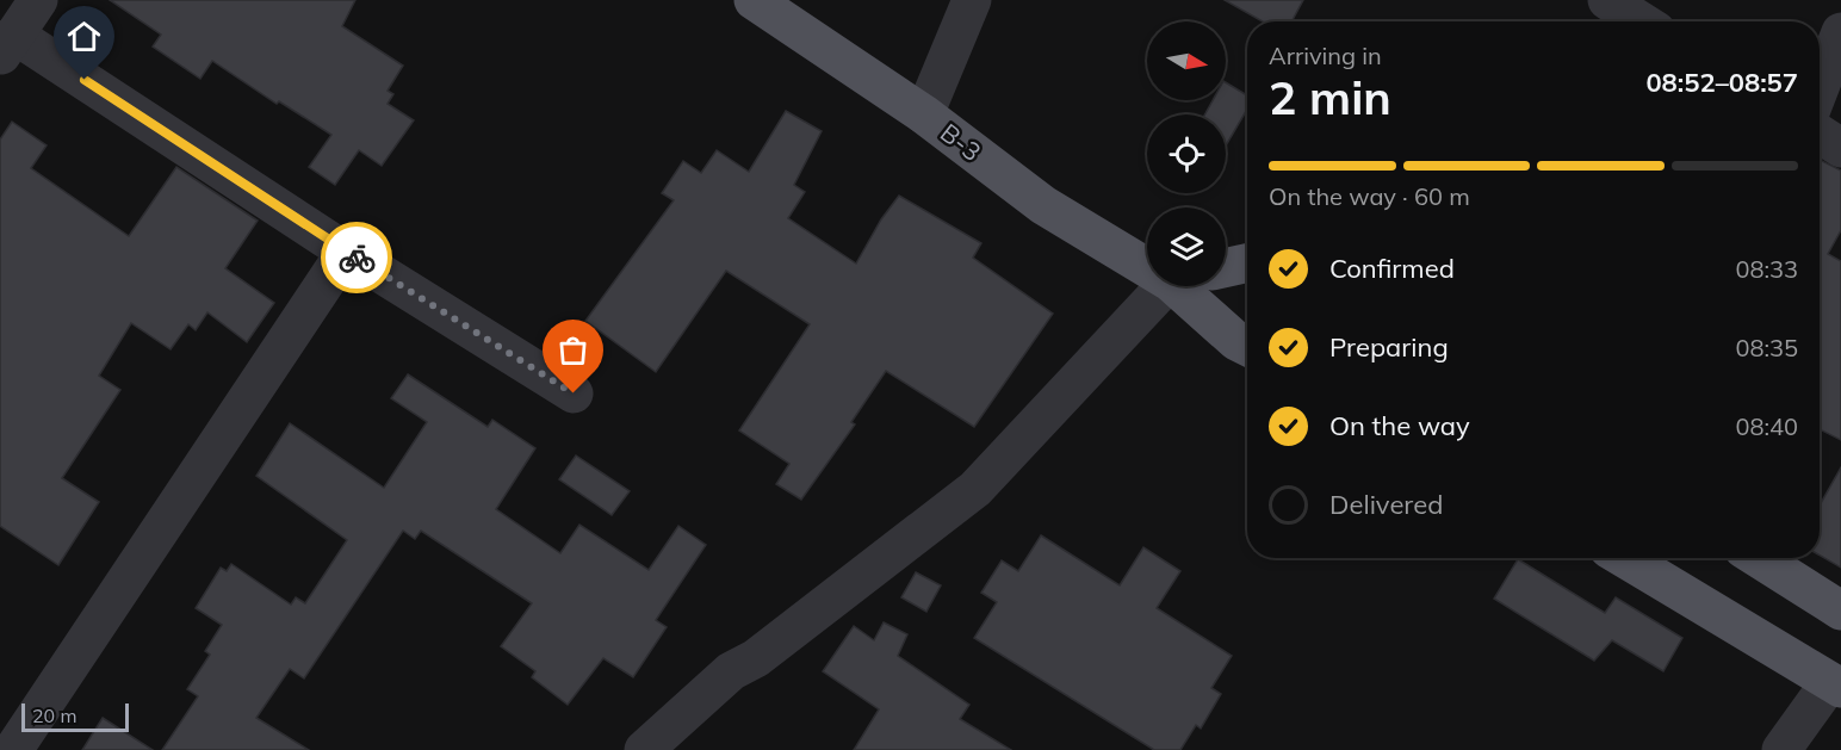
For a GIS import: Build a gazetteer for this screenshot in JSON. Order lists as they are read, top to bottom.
{
  "streets": {
    "main road": ["B-3"]
  },
  "scale_bar": "20 m",
  "north": "right",
  "page": {
    "heading": ["2 min", "Arriving in", "08:52–08:57"],
    "bar": "On the way · 60 m",
    "list": [
      ["Confirmed", "08:33"],
      ["Preparing", "08:35"],
      ["On the way", "08:40"],
      "Delivered"
    ],
    "scale": "20 m"
  }
}
